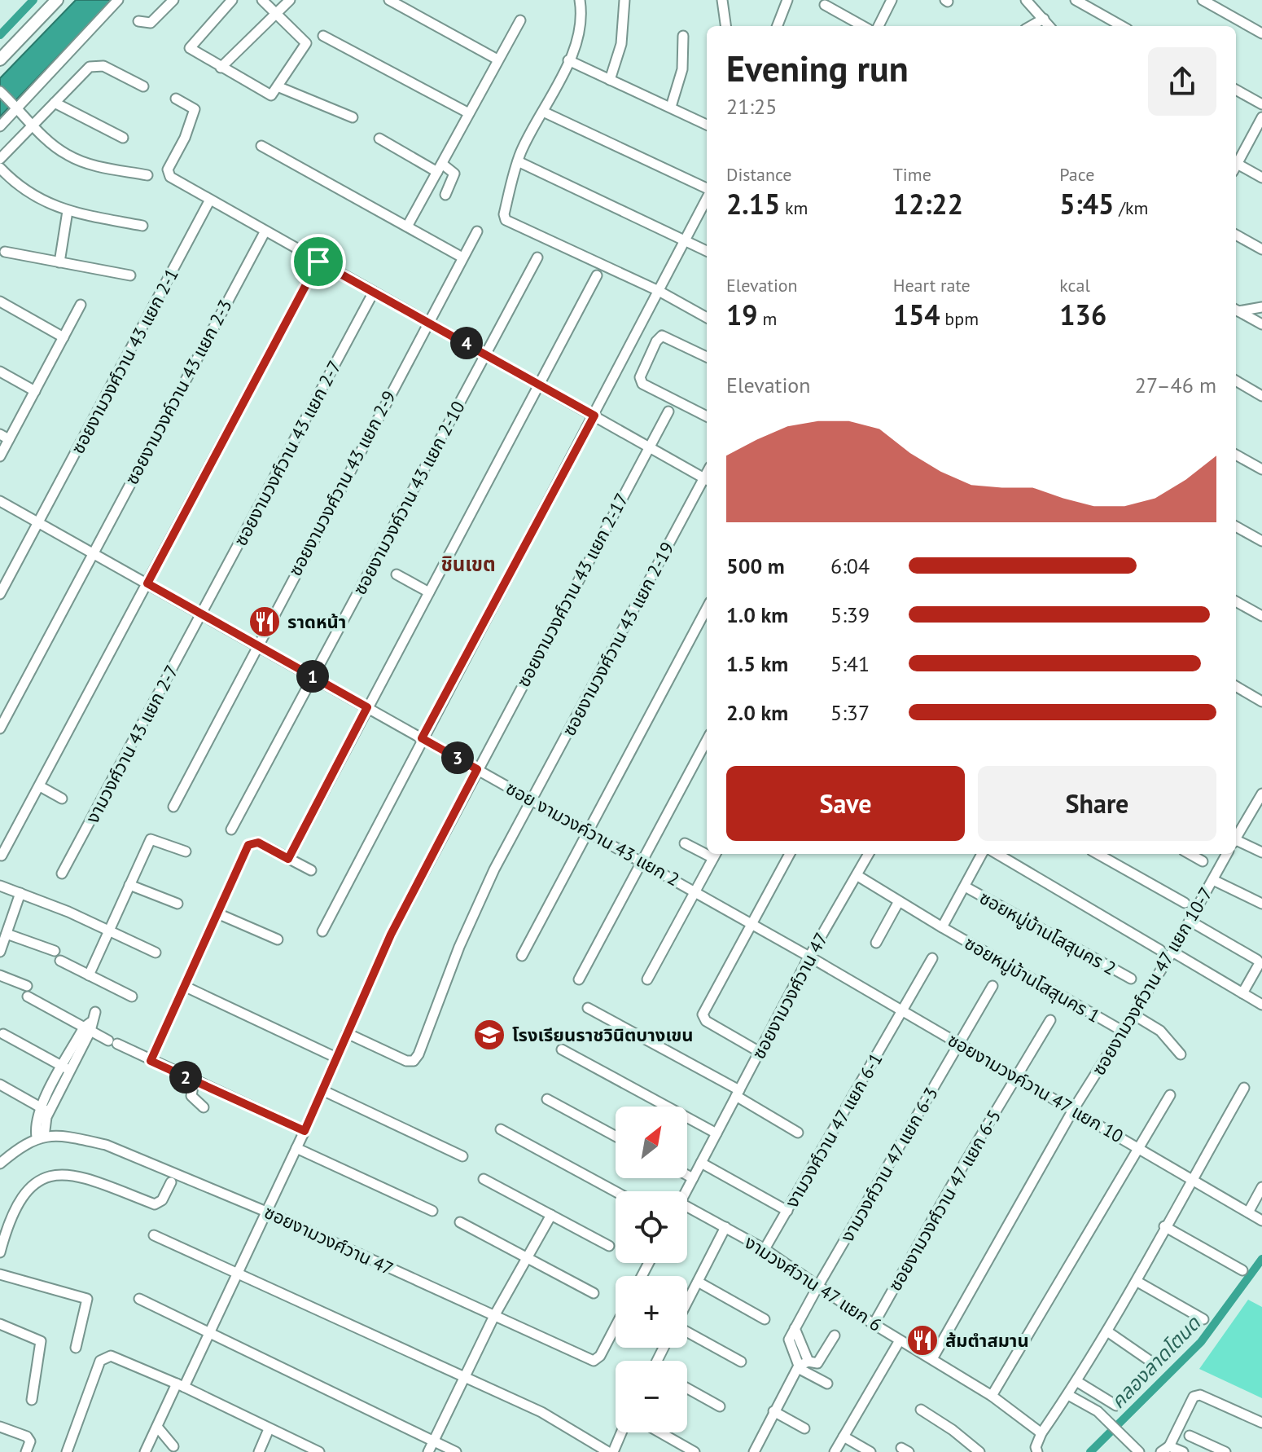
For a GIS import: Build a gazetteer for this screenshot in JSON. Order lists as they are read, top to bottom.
{
  "streets": {
    "street": [
      "ซอยงามวงศ์วาน 43 แยก 2-1",
      "ซอยงามวงค์วาน 43 แยก 2-3",
      "ซอยงามวงศ์วาน 43 แยก 2-7",
      "ซอยงามวงศ์วาน 43 แยก 2-9",
      "ซอยงามวงค์วาน 43 แยก 2-10",
      "ซอยงามวงศ์วาน 43 แยก 2-17",
      "ซอยงามวงศ์วาน 43 แยก 2-19",
      "งามวงศ์วาน 43 แยก 2-7",
      "ซอย งามวงค์วาน 43 แยก 2",
      "ซอยหมู่บ้านโสสุนคร 2",
      "ซอยหมู่บ้านโสสุนคร 1",
      "ซอยงามวงศ์วาน 47 แยก 10-7",
      "ซอยงามวงศ์วาน 47",
      "ซอยงามวงค์วาน 47 แยก 10",
      "งามวงศ์วาน 47 แยก 6-1",
      "งามวงศ์วาน 47 แยก 6-3",
      "ซอยงามวงศ์วาน 47 แยก 6-5",
      "งามวงศ์วาน 47 แยก 6"
    ]
  },
  "crossings": [
    ["ซอยงามวงศ์วาน 43 แยก 2-1", "ซอย งามวงค์วาน 43 แยก 2"],
    ["ซอยงามวงค์วาน 43 แยก 2-3", "ซอย งามวงค์วาน 43 แยก 2"],
    ["ซอยงามวงศ์วาน 43 แยก 2-7", "งามวงศ์วาน 43 แยก 2-7"],
    ["ซอยงามวงศ์วาน 43 แยก 2-7", "ซอย งามวงค์วาน 43 แยก 2"],
    ["ซอยงามวงศ์วาน 43 แยก 2-9", "ซอย งามวงค์วาน 43 แยก 2"],
    ["ซอยงามวงค์วาน 43 แยก 2-10", "ซอย งามวงค์วาน 43 แยก 2"],
    ["ซอยงามวงศ์วาน 43 แยก 2-17", "ซอยงามวงศ์วาน 43 แยก 2-19"],
    ["ซอยงามวงศ์วาน 43 แยก 2-17", "ซอย งามวงค์วาน 43 แยก 2"],
    ["ซอยงามวงศ์วาน 43 แยก 2-17", "ซอยงามวงศ์วาน 47"],
    ["ซอยงามวงศ์วาน 43 แยก 2-19", "ซอย งามวงค์วาน 43 แยก 2"],
    ["งามวงศ์วาน 43 แยก 2-7", "ซอย งามวงค์วาน 43 แยก 2"],
    ["ซอย งามวงค์วาน 43 แยก 2", "ซอยงามวงศ์วาน 47"],
    ["ซอย งามวงค์วาน 43 แยก 2", "ซอยงามวงค์วาน 47 แยก 10"],
    ["ซอยหมู่บ้านโสสุนคร 1", "ซอยงามวงศ์วาน 47 แยก 10-7"],
    ["ซอยหมู่บ้านโสสุนคร 1", "ซอยงามวงศ์วาน 47"],
    ["ซอยงามวงศ์วาน 47 แยก 10-7", "ซอยงามวงค์วาน 47 แยก 10"],
    ["ซอยงามวงศ์วาน 47 แยก 10-7", "งามวงศ์วาน 47 แยก 6"],
    ["ซอยงามวงศ์วาน 47", "ซอยงามวงค์วาน 47 แยก 10"],
    ["ซอยงามวงค์วาน 47 แยก 10", "งามวงศ์วาน 47 แยก 6-1"],
    ["ซอยงามวงค์วาน 47 แยก 10", "งามวงศ์วาน 47 แยก 6-3"],
    ["ซอยงามวงค์วาน 47 แยก 10", "ซอยงามวงศ์วาน 47 แยก 6-5"],
    ["งามวงศ์วาน 47 แยก 6-1", "งามวงศ์วาน 47 แยก 6"],
    ["งามวงศ์วาน 47 แยก 6-3", "งามวงศ์วาน 47 แยก 6"],
    ["ซอยงามวงศ์วาน 47 แยก 6-5", "งามวงศ์วาน 47 แยก 6"]
  ],
  "districts": ["ชินเขต"],
  "water": ["คลองลาดโตนด"],
  "places": {
    "restaurant": ["ราดหน้า", "ส้มตำสมาน"],
    "school or university": ["โรงเรียนราชวินิตบางเขน"]
  },
  "north": "top right",
  "page": {
    "heading": ["Evening run", "21:25"],
    "stats": [
      ["Distance", "2.15 km"],
      ["Time", "12:22"],
      ["Pace", "5:45 /km"],
      ["Elevation", "19 m"],
      ["Heart rate", "154 bpm"],
      ["kcal", "136"]
    ],
    "pins": [
      "4",
      "1",
      "3",
      "2"
    ],
    "chart": ["Elevation", "27–46 m"],
    "list": [
      {
        "name": "500 m",
        "note": "6:04"
      },
      {
        "name": "1.0 km",
        "note": "5:39"
      },
      {
        "name": "1.5 km",
        "note": "5:41"
      },
      {
        "name": "2.0 km",
        "note": "5:37"
      }
    ],
    "buttons": ["Save", "Share"],
    "map_buttons": ["+", "−"]
  }
}
